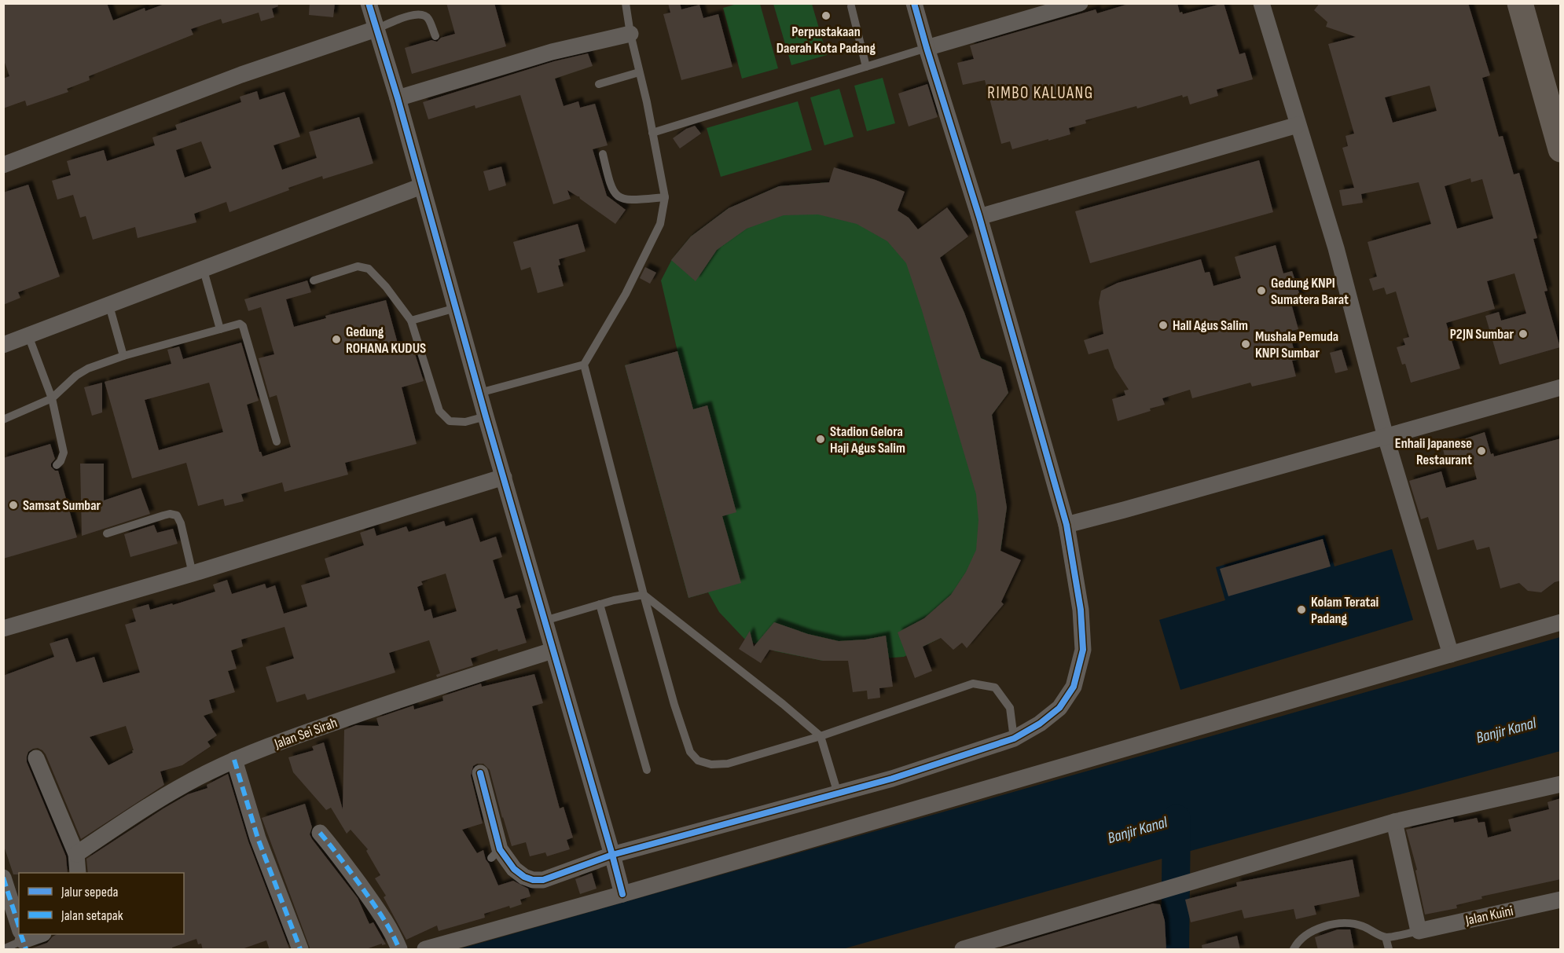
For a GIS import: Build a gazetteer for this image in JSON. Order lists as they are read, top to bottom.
{
  "streets": {
    "street": ["Jalan Sei Sirah", "Jalan Kuini"]
  },
  "districts": ["RIMBO KALUANG"],
  "water": ["Banjir Kanal"],
  "places": [
    "Perpustakaan Daerah Kota Padang",
    "Gedung KNPI Sumatera Barat",
    "Hall Agus Salim",
    "P2JN Sumbar",
    "Gedung ROHANA KUDUS",
    "Mushala Pemuda KNPI Sumbar",
    "Stadion Gelora Haji Agus Salim",
    "Enhaii Japanese Restaurant",
    "Samsat Sumbar",
    "Kolam Teratai Padang"
  ],
  "legend": ["Jalur sepeda", "Jalan setapak"]
}
